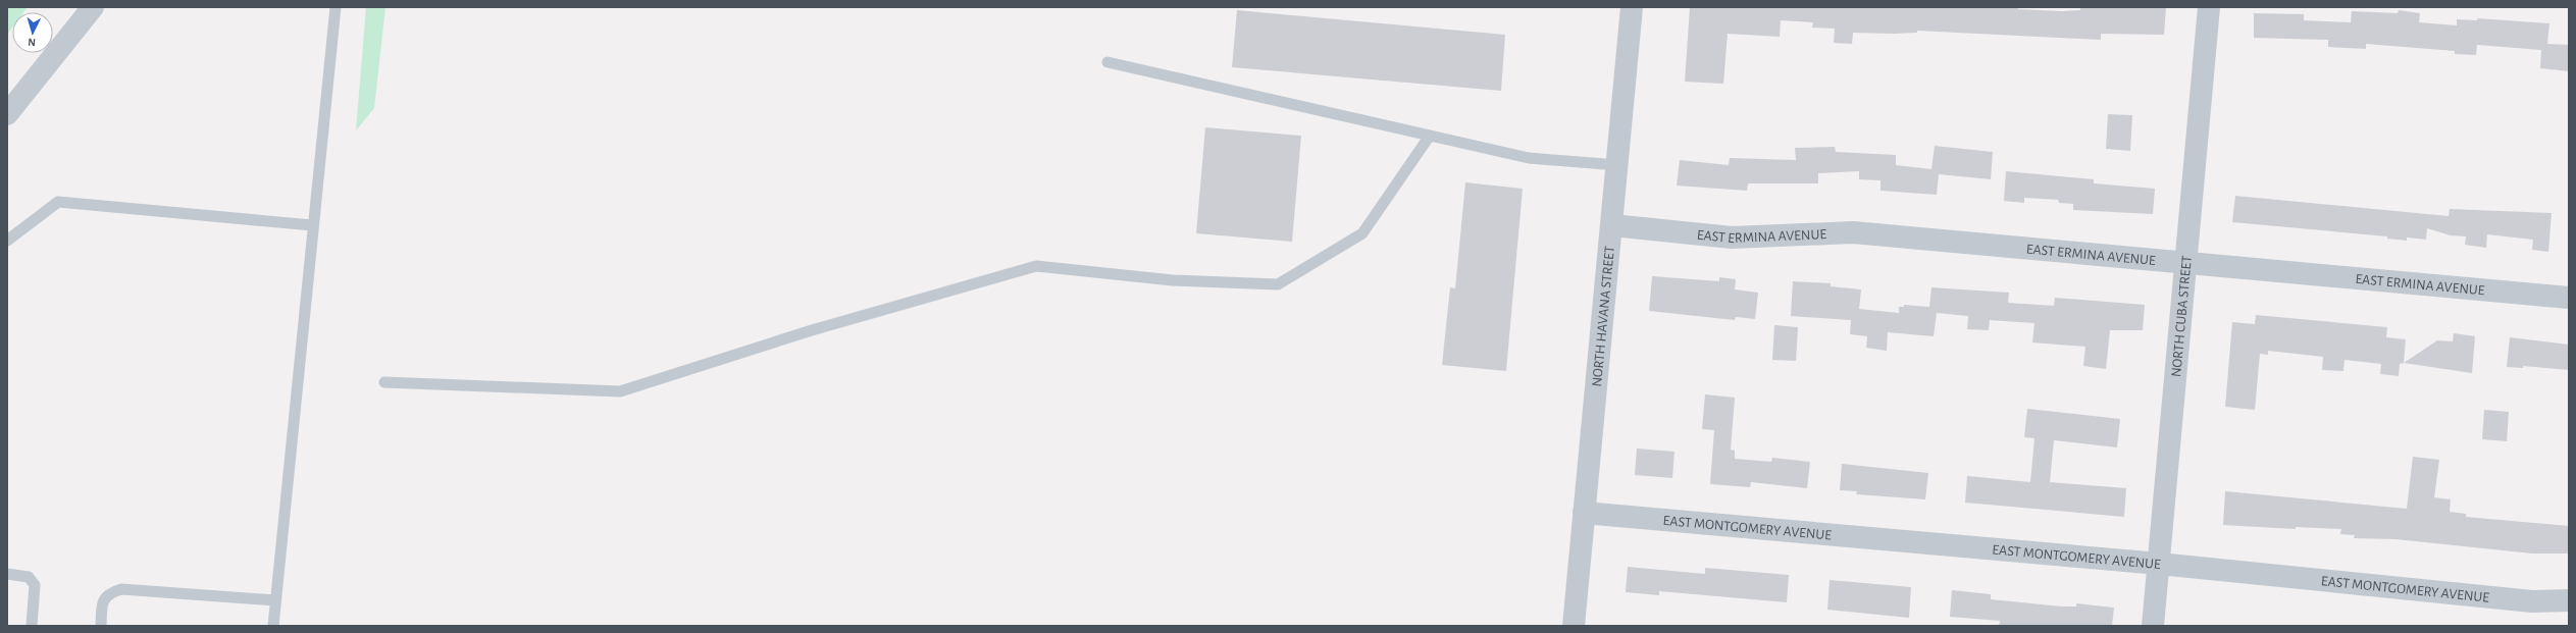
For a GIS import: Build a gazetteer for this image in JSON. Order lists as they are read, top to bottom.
{
  "streets": {
    "street": [
      "EAST ERMINA AVENUE",
      "NORTH HAVANA STREET",
      "NORTH CUBA STREET",
      "EAST MONTGOMERY AVENUE"
    ]
  },
  "crossings": [
    ["EAST ERMINA AVENUE", "NORTH HAVANA STREET"],
    ["EAST ERMINA AVENUE", "NORTH CUBA STREET"],
    ["NORTH HAVANA STREET", "EAST MONTGOMERY AVENUE"],
    ["NORTH CUBA STREET", "EAST MONTGOMERY AVENUE"]
  ],
  "north": "bottom"
}
